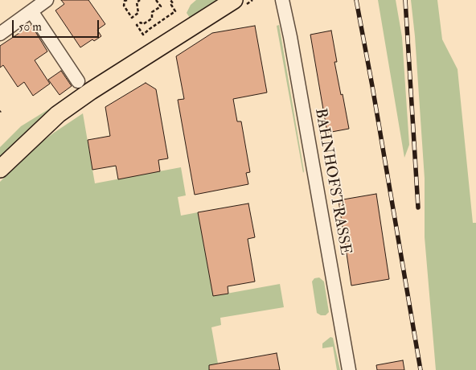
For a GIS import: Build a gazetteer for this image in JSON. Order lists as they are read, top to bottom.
{
  "streets": {
    "street": ["BAHNHOFSTRASSE"]
  },
  "scale_bar": "50 m"
}
